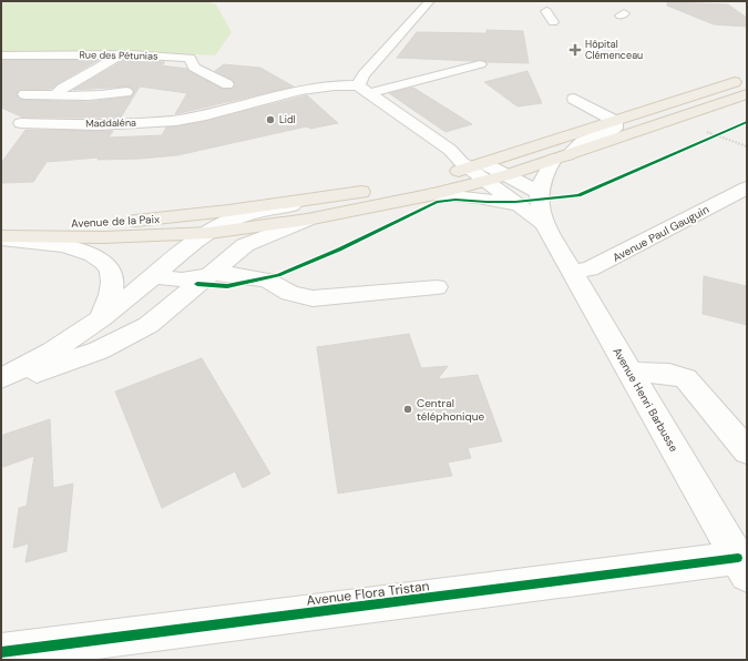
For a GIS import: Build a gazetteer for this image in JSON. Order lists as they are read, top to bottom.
{
  "streets": {
    "main road": ["Avenue de la Paix"],
    "street": [
      "Rue des Pétunias",
      "Maddaléna",
      "Avenue Paul Gauguin",
      "Avenue Henri Barbusse",
      "Avenue Flora Tristan"
    ]
  },
  "crossings": [
    ["Avenue de la Paix", "Avenue Henri Barbusse"],
    ["Avenue Paul Gauguin", "Avenue Henri Barbusse"],
    ["Avenue Henri Barbusse", "Avenue Flora Tristan"]
  ],
  "places": {
    "health": ["Hôpital Clémenceau"],
    "other": ["Lidl", "Central téléphonique"]
  }
}
